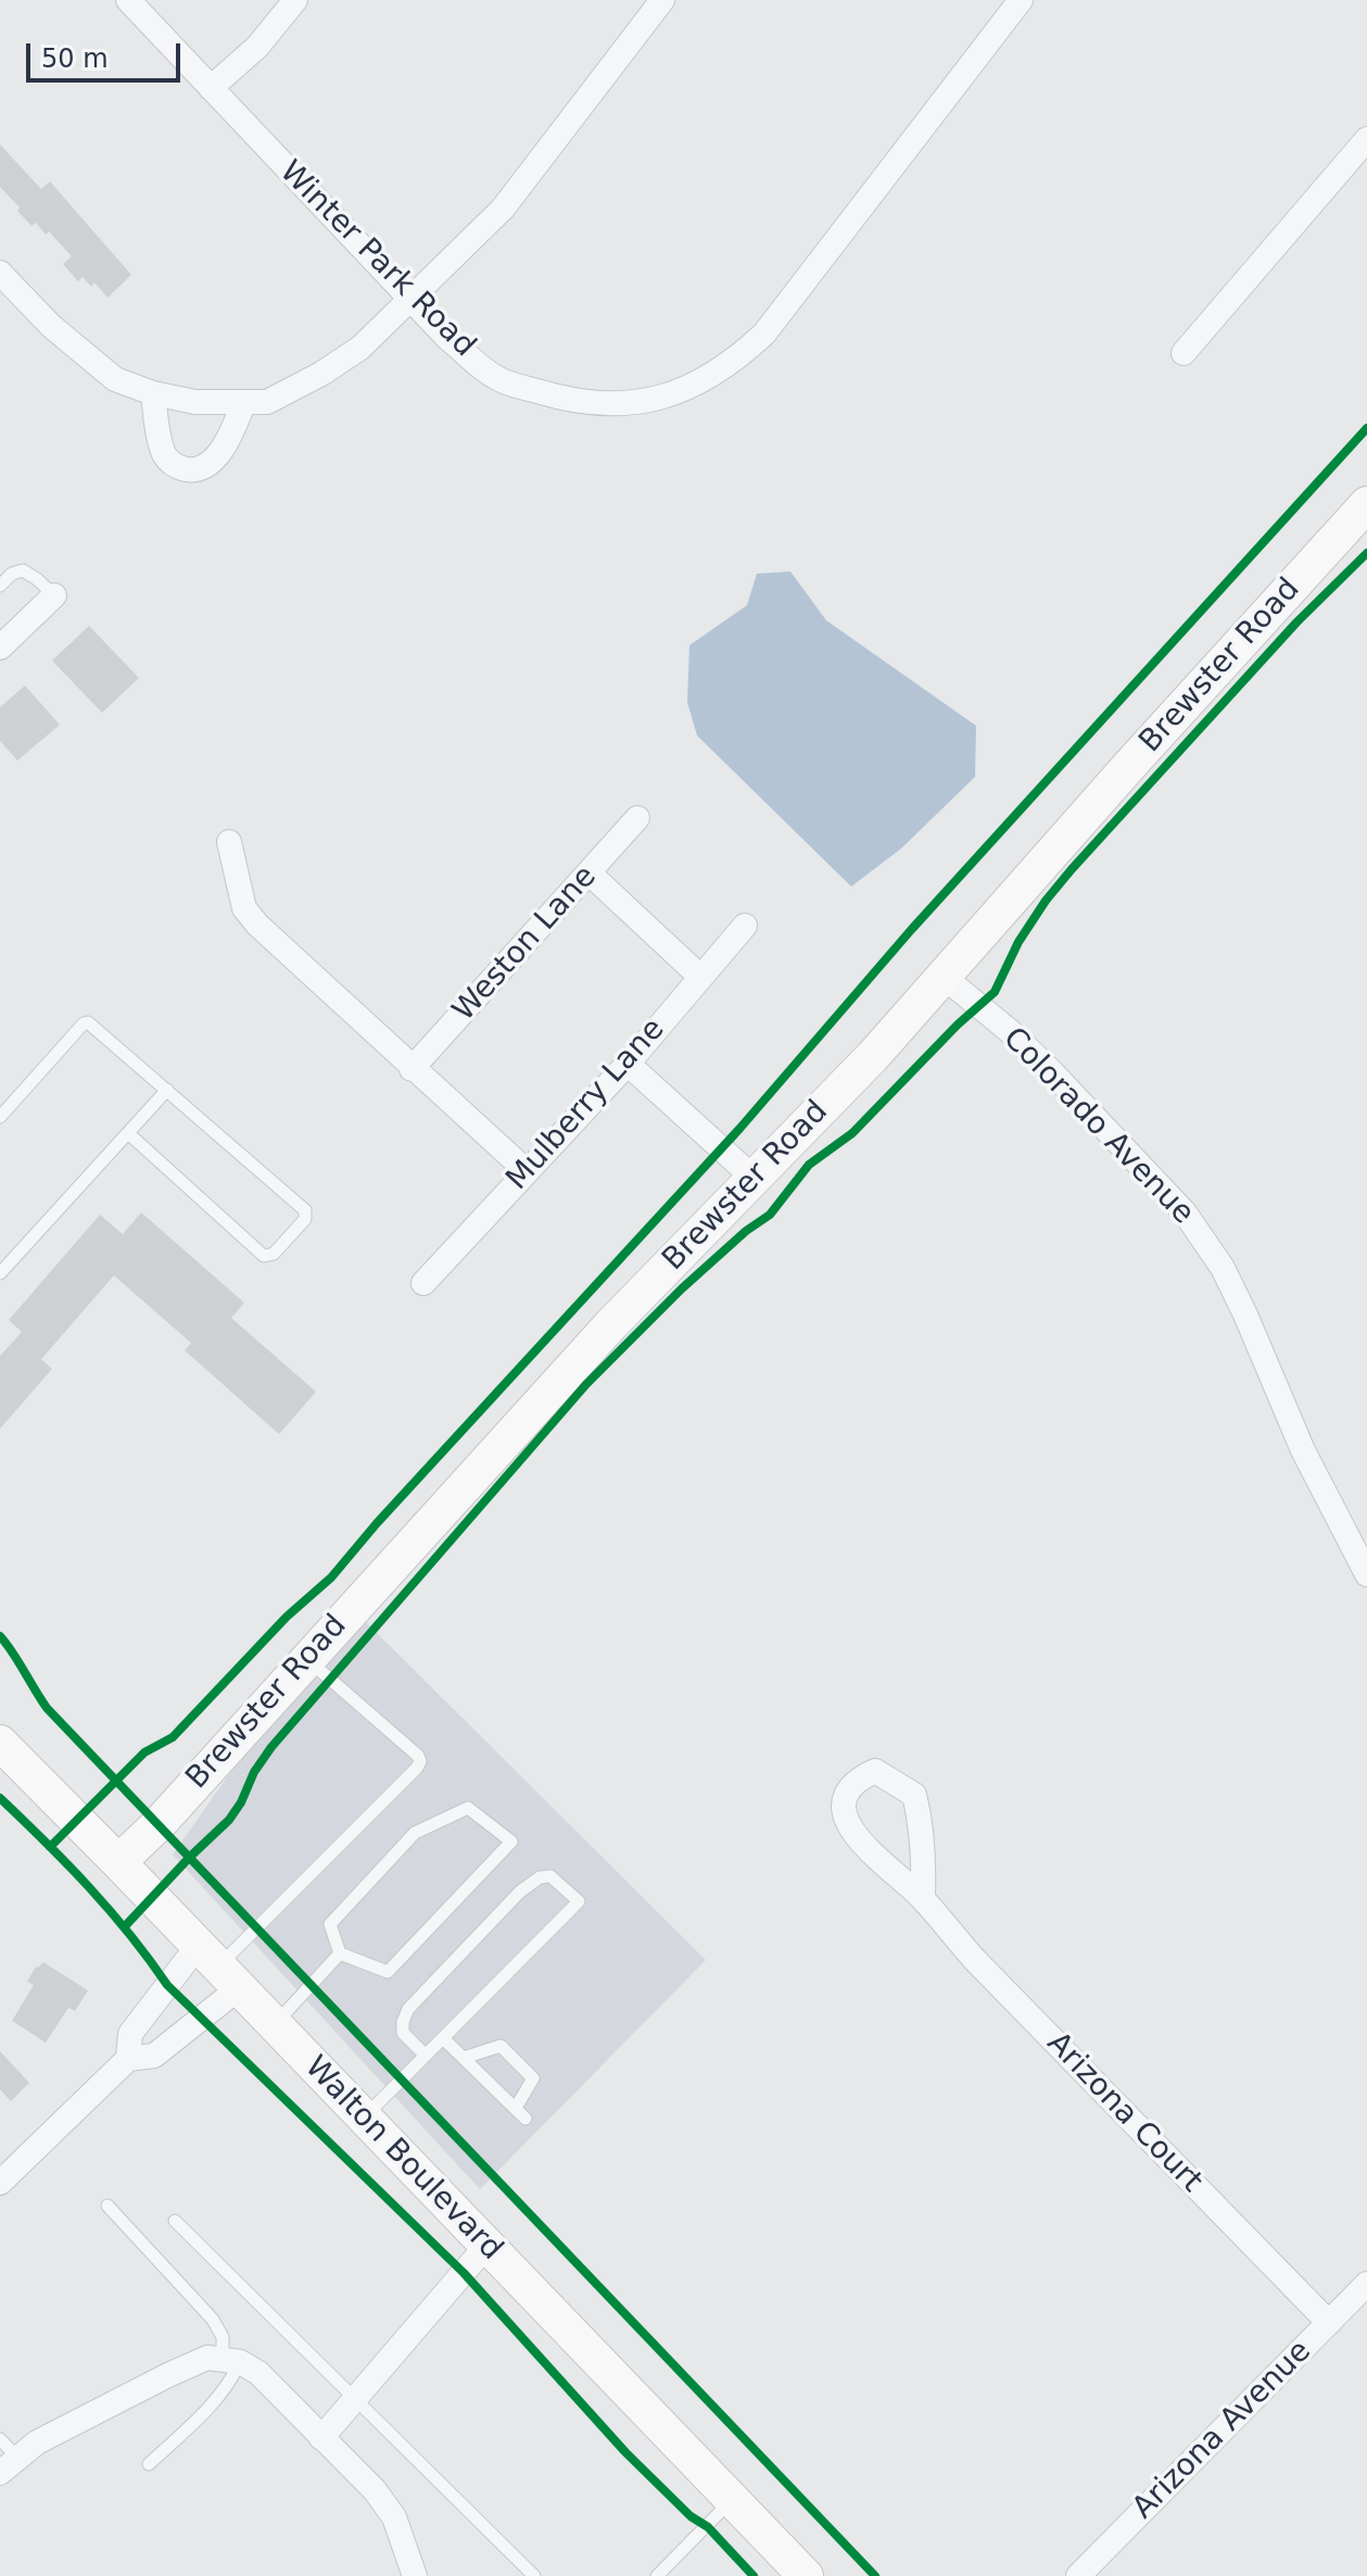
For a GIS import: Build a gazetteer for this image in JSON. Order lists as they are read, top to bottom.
{
  "streets": {
    "street": [
      "Winter Park Road",
      "Brewster Road",
      "Weston Lane",
      "Mulberry Lane",
      "Colorado Avenue",
      "Arizona Court",
      "Walton Boulevard",
      "Arizona Avenue"
    ]
  },
  "crossings": [
    ["Brewster Road", "Colorado Avenue"],
    ["Brewster Road", "Walton Boulevard"],
    ["Arizona Court", "Arizona Avenue"]
  ],
  "scale_bar": "50 m"
}
